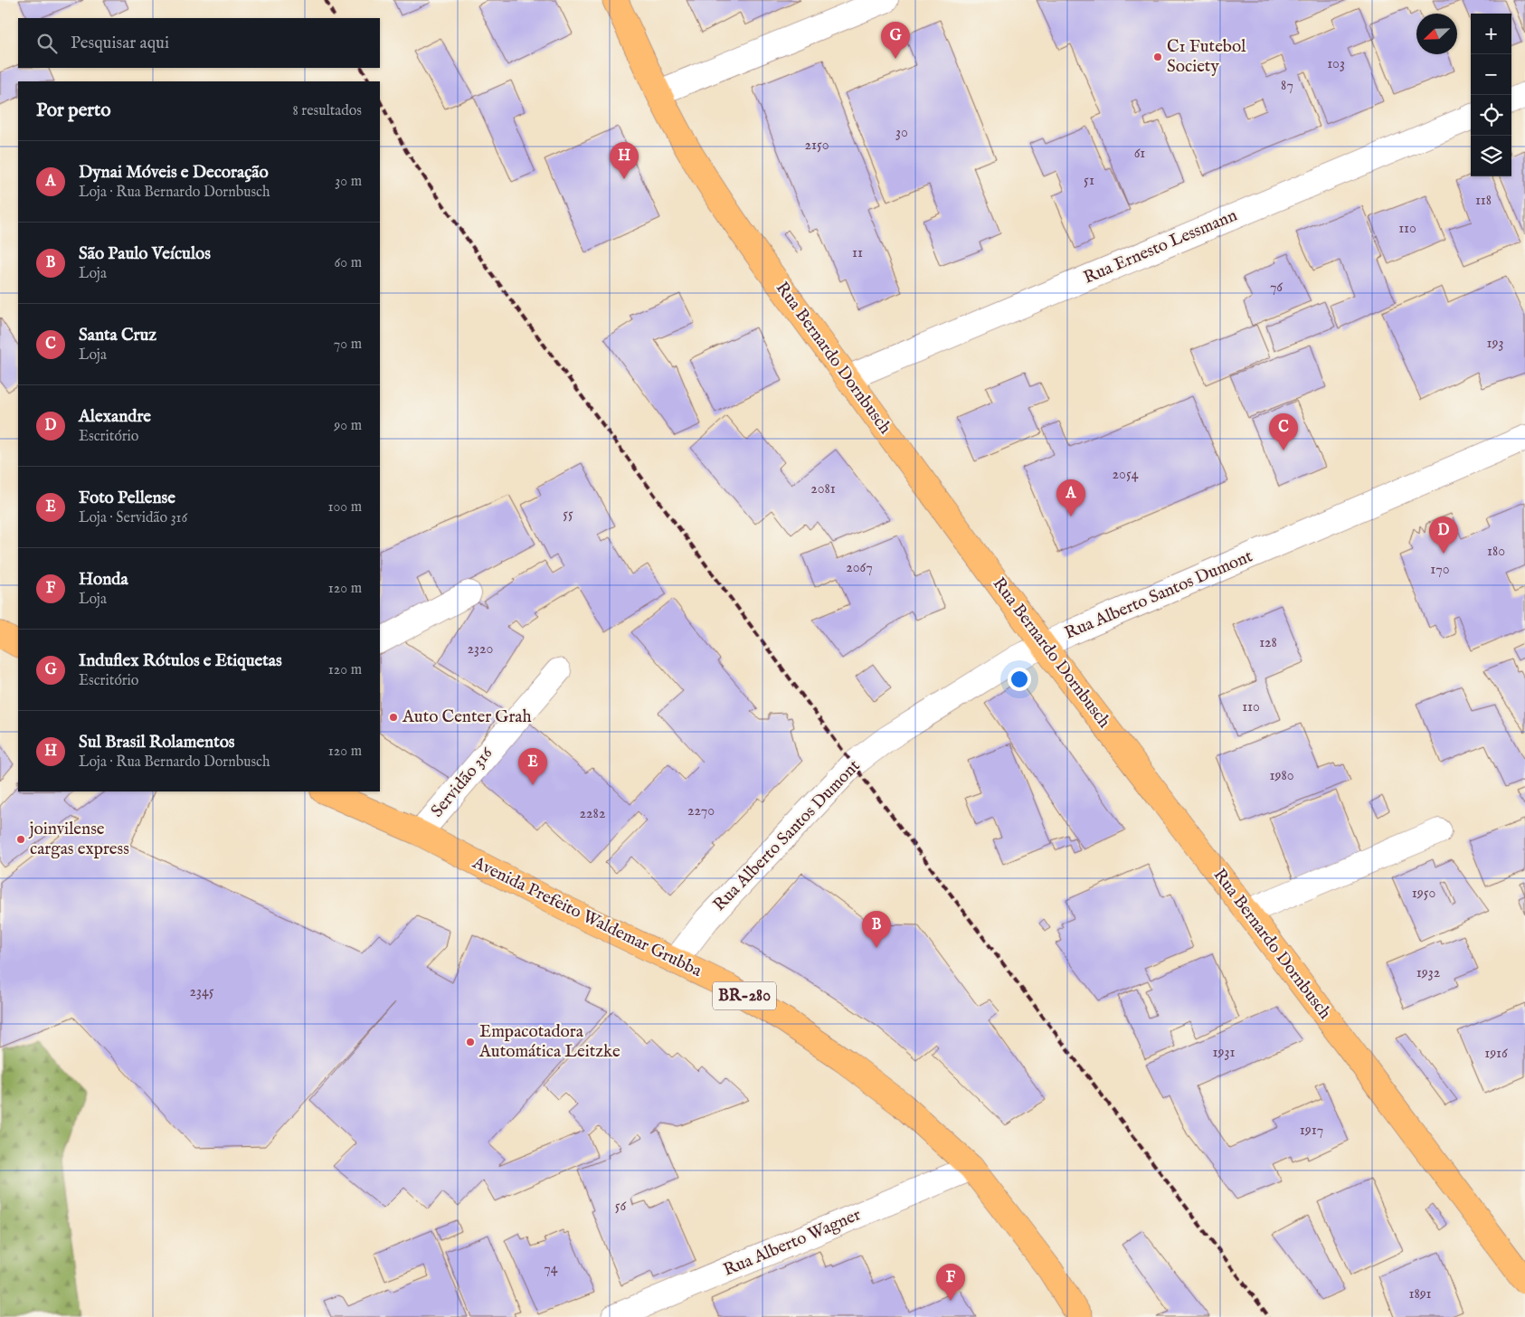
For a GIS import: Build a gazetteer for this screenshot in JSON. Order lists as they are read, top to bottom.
{
  "streets": {
    "highway": ["Rua Bernardo Dornbusch", "Avenida Prefeito Waldemar Grubba", "BR-280"],
    "street": [
      "Rua Ernesto Lessmann",
      "Rua Alberto Santos Dumont",
      "Servidão 316",
      "Rua Alberto Wagner"
    ]
  },
  "crossings": [
    ["Rua Ernesto Lessmann", "Rua Bernardo Dornbusch"],
    ["Rua Bernardo Dornbusch", "Rua Alberto Santos Dumont"],
    ["Rua Alberto Santos Dumont", "Avenida Prefeito Waldemar Grubba"],
    ["Servidão 316", "Avenida Prefeito Waldemar Grubba"],
    ["Avenida Prefeito Waldemar Grubba", "Rua Alberto Wagner"]
  ],
  "places": [
    "C1 Futebol Society",
    "Auto Center Grah",
    "joinvilense cargas express",
    "Empacotadora Automática Leitzke"
  ],
  "house_numbers": [
    "103",
    "87",
    "30",
    "2150",
    "61",
    "51",
    "118",
    "110",
    "11",
    "76",
    "193",
    "2054",
    "2081",
    "55",
    "180",
    "2067",
    "170",
    "128",
    "2320",
    "110",
    "1980",
    "2270",
    "2282",
    "1950",
    "1932",
    "2345",
    "1931",
    "1916",
    "1917",
    "56",
    "74",
    "1891"
  ],
  "north": "bottom left",
  "page": {
    "map_buttons": ["+", "−"],
    "search": "Pesquisar aqui",
    "pins": [
      "G",
      "H",
      "C",
      "A",
      "D",
      "E",
      "B",
      "F"
    ],
    "heading": ["Por perto", "8 resultados"],
    "list": [
      {
        "mark": "A",
        "name": "Dynai Móveis e Decoração",
        "note": "Loja · Rua Bernardo Dornbusch",
        "value": "30 m"
      },
      {
        "mark": "B",
        "name": "São Paulo Veículos",
        "note": "Loja",
        "value": "60 m"
      },
      {
        "mark": "C",
        "name": "Santa Cruz",
        "note": "Loja",
        "value": "70 m"
      },
      {
        "mark": "D",
        "name": "Alexandre",
        "note": "Escritório",
        "value": "90 m"
      },
      {
        "mark": "E",
        "name": "Foto Pellense",
        "note": "Loja · Servidão 316",
        "value": "100 m"
      },
      {
        "mark": "F",
        "name": "Honda",
        "note": "Loja",
        "value": "120 m"
      },
      {
        "mark": "G",
        "name": "Induflex Rótulos e Etiquetas",
        "note": "Escritório",
        "value": "120 m"
      },
      {
        "mark": "H",
        "name": "Sul Brasil Rolamentos",
        "note": "Loja · Rua Bernardo Dornbusch",
        "value": "120 m"
      }
    ]
  }
}
